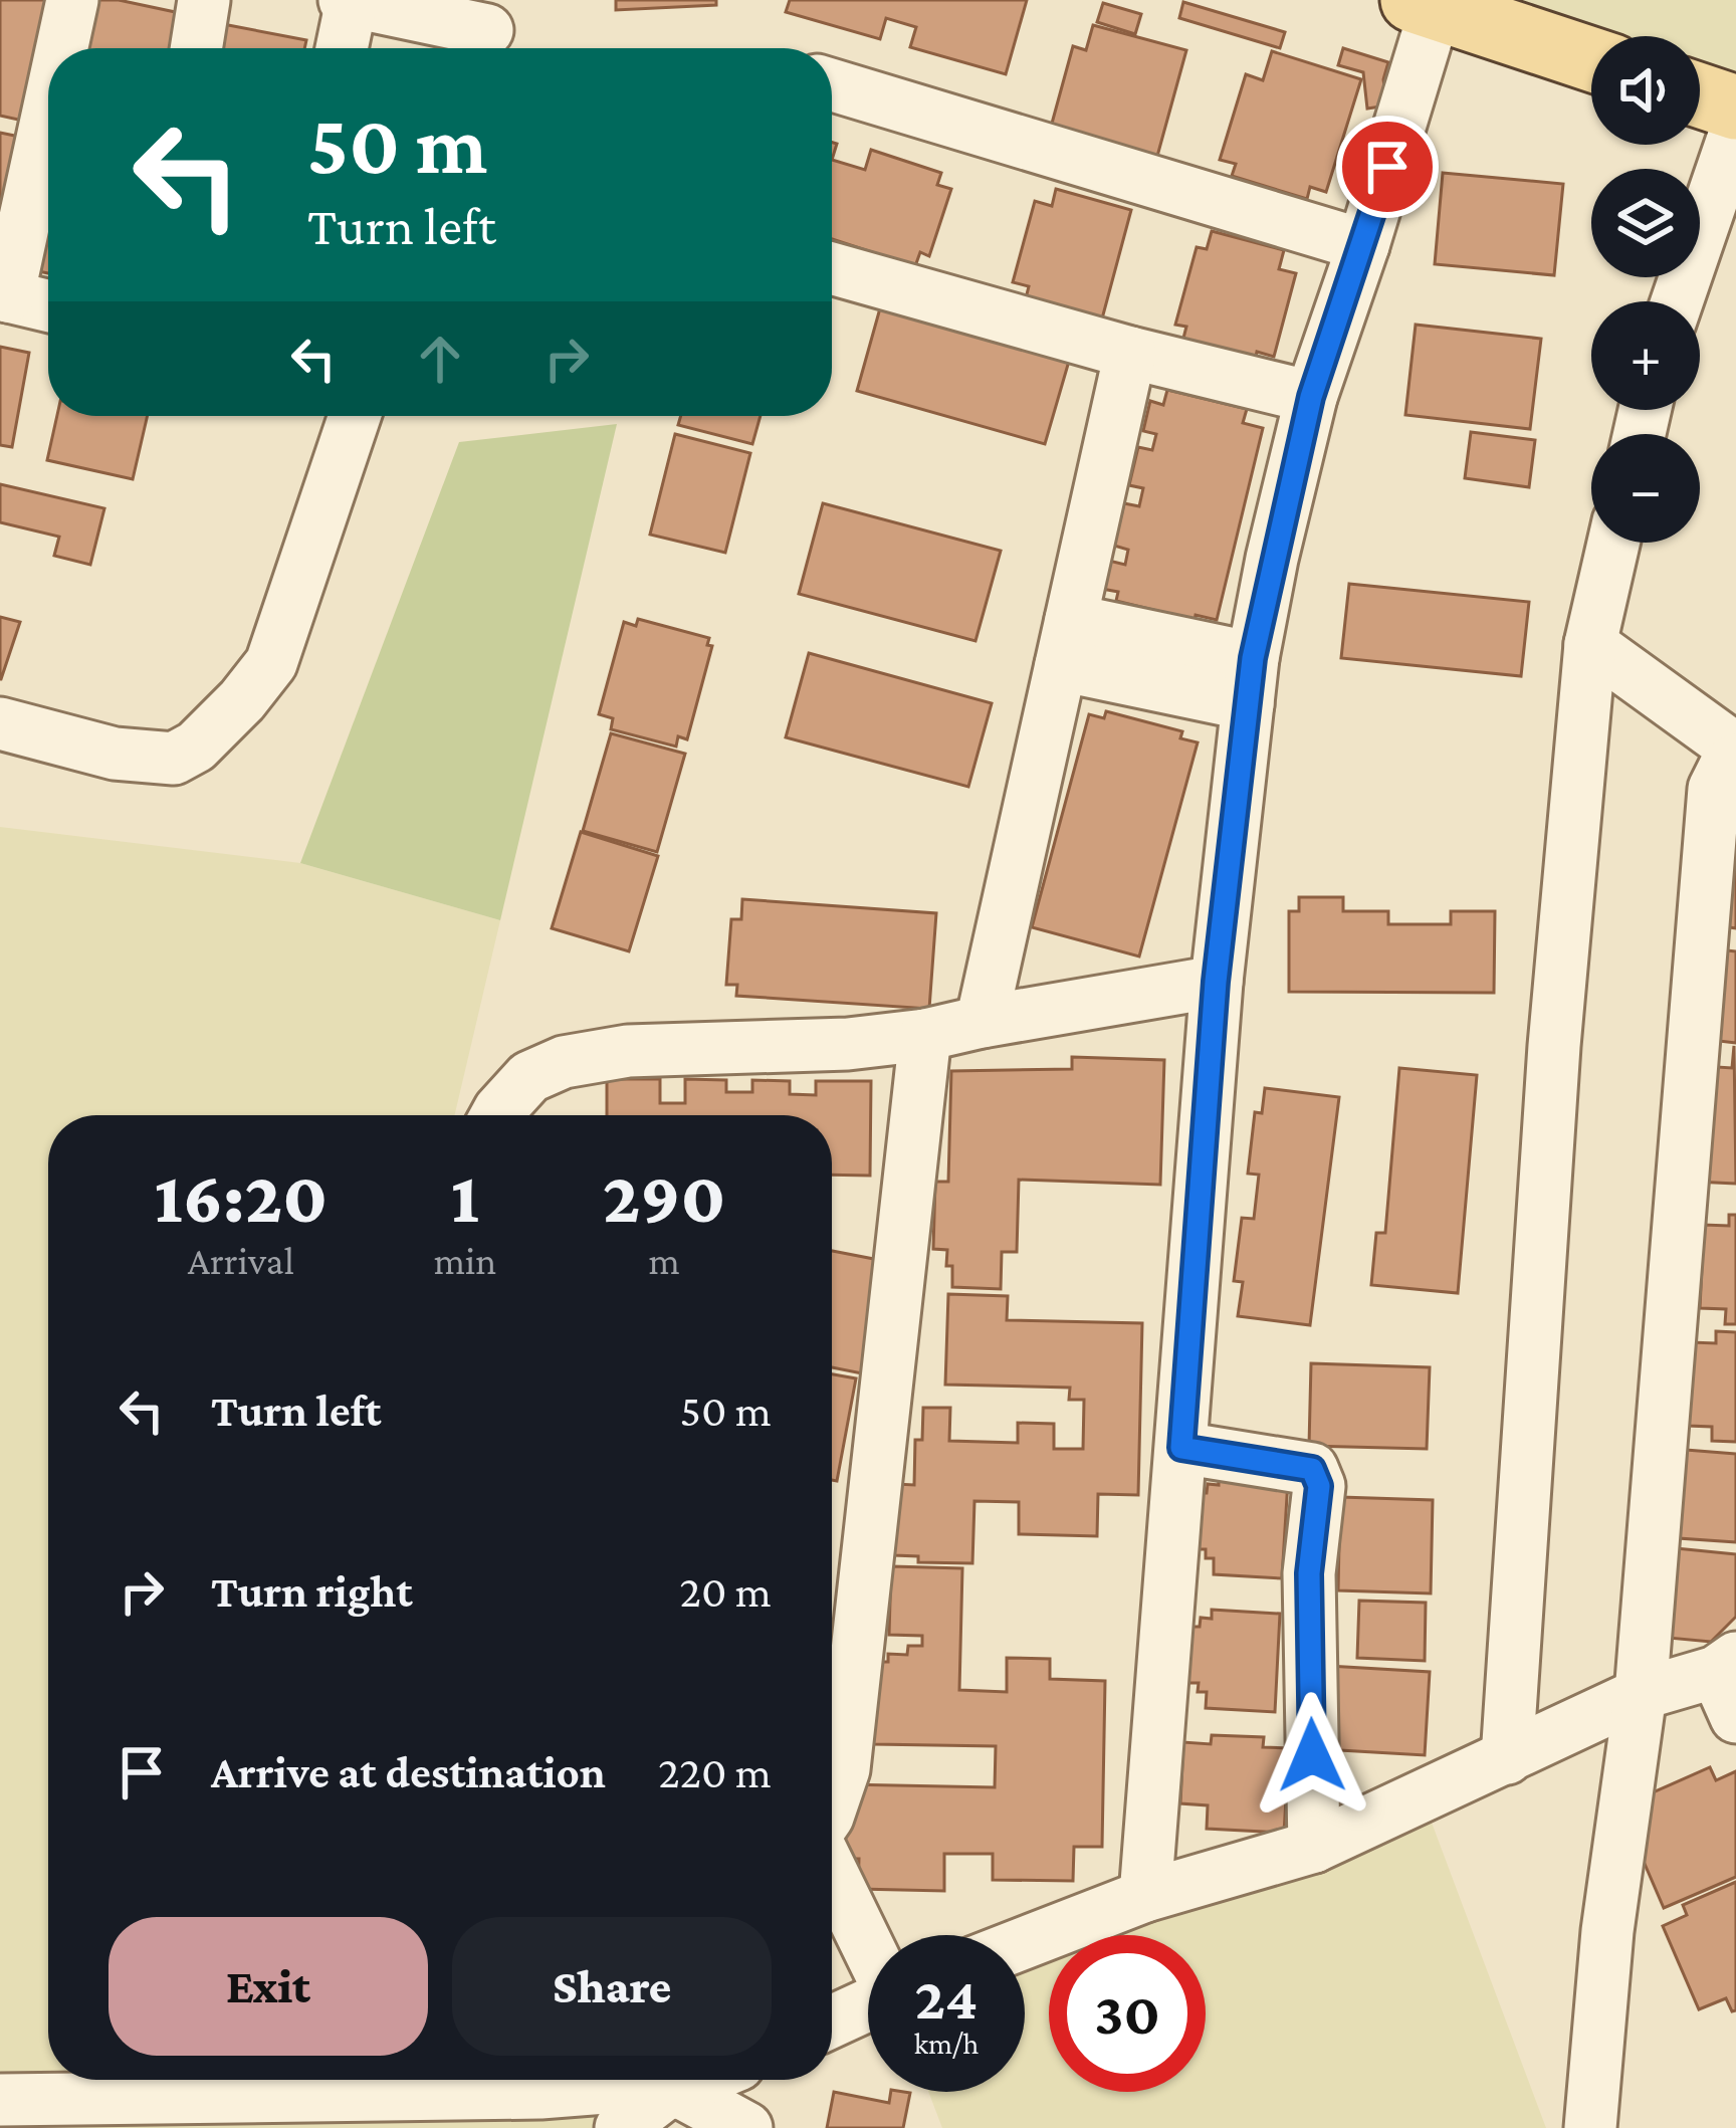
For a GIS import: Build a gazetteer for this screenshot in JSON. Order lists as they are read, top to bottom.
{
  "page": {
    "map_buttons": ["+", "−"],
    "turn": ["50 m", "Turn left"],
    "eta": [
      "16:20",
      "Arrival",
      "1",
      "min",
      "290",
      "m"
    ],
    "list": [
      {
        "name": "Turn left",
        "value": "50 m"
      },
      {
        "name": "Turn right",
        "value": "20 m"
      },
      {
        "name": "Arrive at destination",
        "value": "220 m"
      }
    ],
    "buttons": ["Exit", "Share"],
    "speed": "24 km/h",
    "limit": "30"
  }
}
